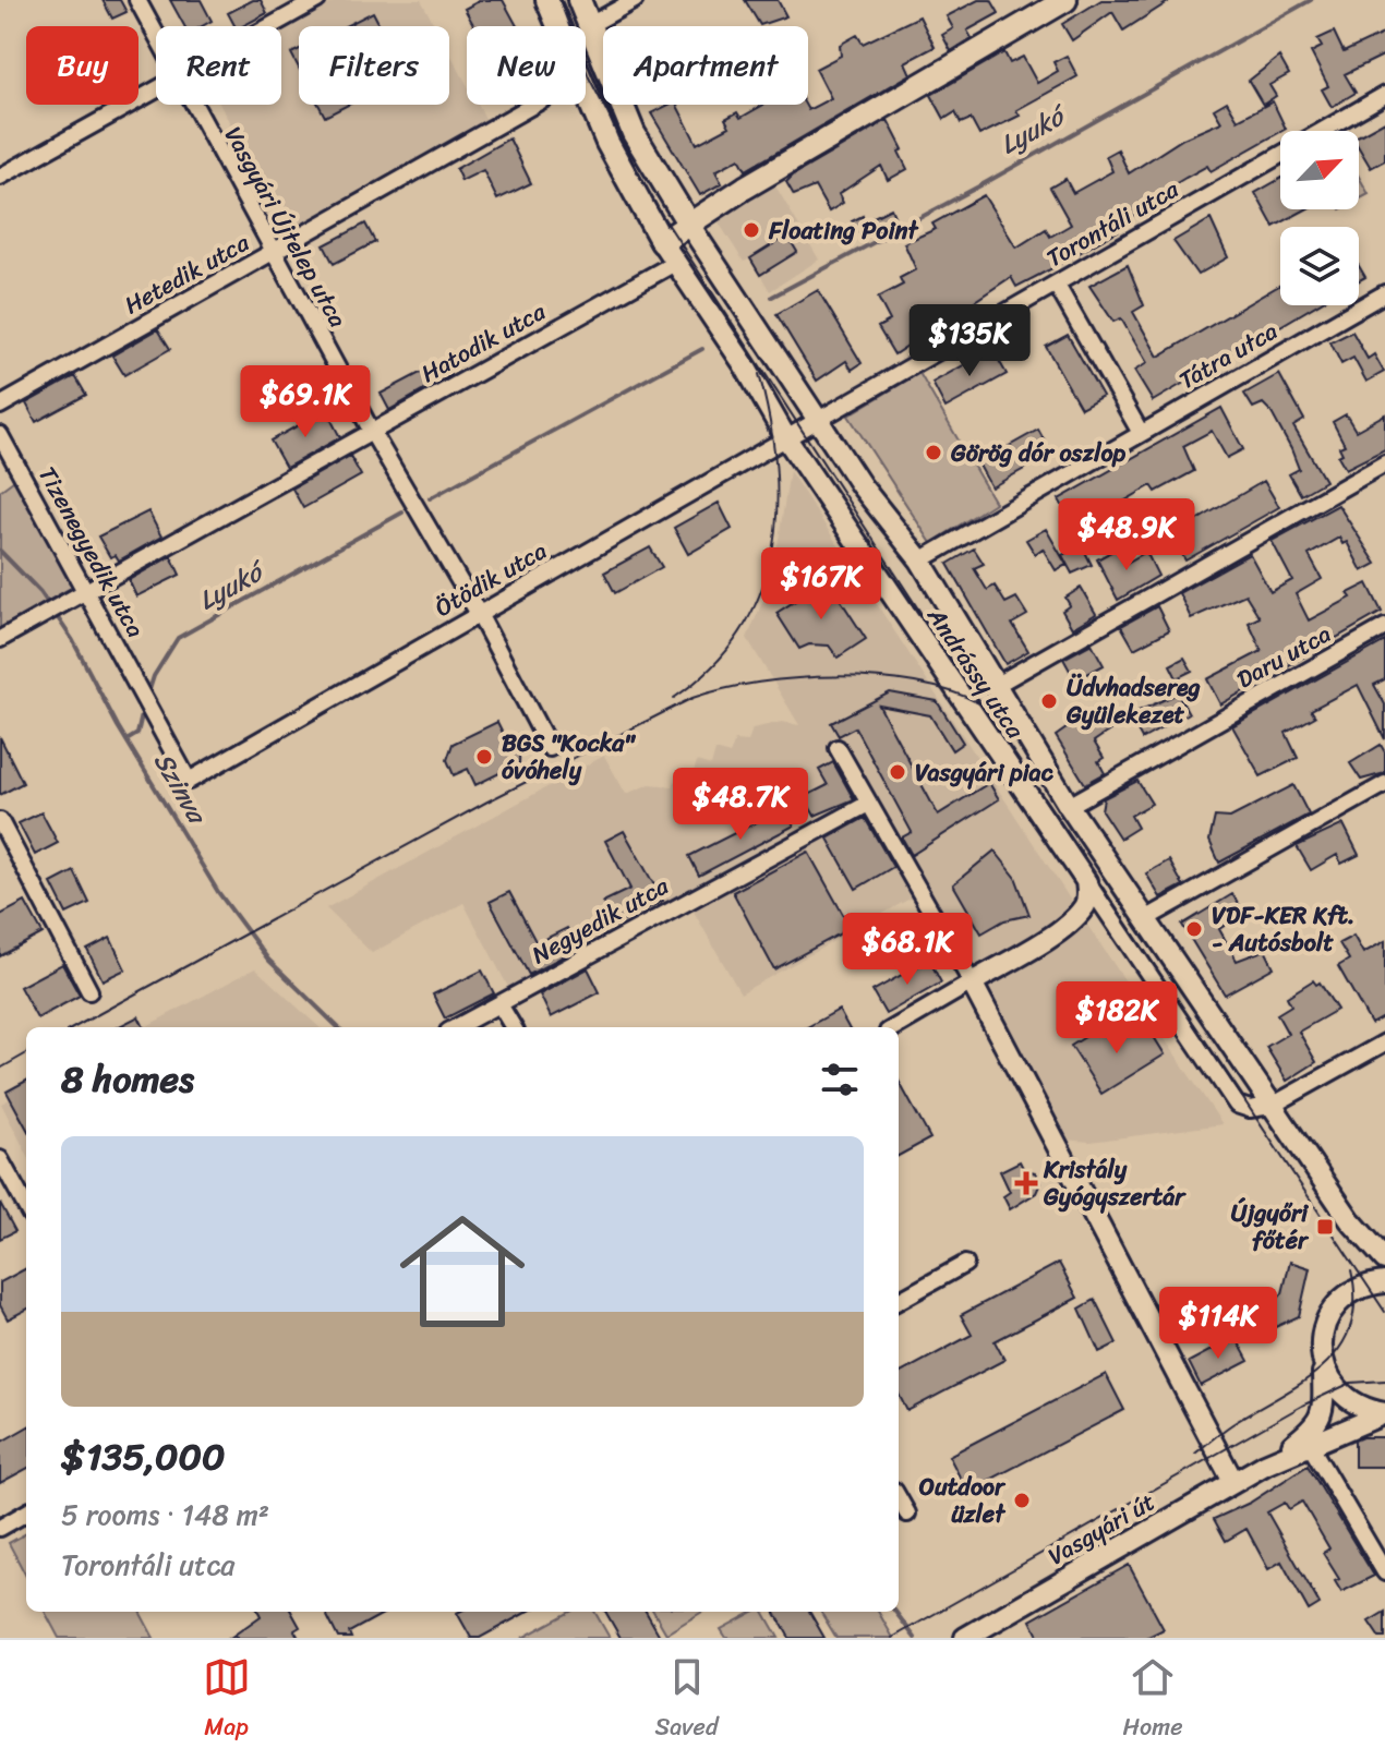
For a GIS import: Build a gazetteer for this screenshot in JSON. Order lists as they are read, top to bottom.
{
  "streets": {
    "main road": ["Andrássy utca"],
    "street": [
      "Torontáli utca",
      "Vasgyári Újtelep utca",
      "Hetedik utca",
      "Hatodik utca",
      "Tátra utca",
      "Tizenegyedik utca",
      "Ötödik utca",
      "Daru utca",
      "Negyedik utca",
      "Vasgyári út"
    ]
  },
  "crossings": [
    ["Torontáli utca", "Ötödik utca"],
    ["Torontáli utca", "Andrássy utca"],
    ["Vasgyári Újtelep utca", "Hetedik utca"],
    ["Vasgyári Újtelep utca", "Hatodik utca"],
    ["Vasgyári Újtelep utca", "Ötödik utca"],
    ["Hatodik utca", "Tizenegyedik utca"],
    ["Hatodik utca", "Andrássy utca"],
    ["Tátra utca", "Andrássy utca"],
    ["Tizenegyedik utca", "Ötödik utca"],
    ["Ötödik utca", "Andrássy utca"],
    ["Daru utca", "Andrássy utca"]
  ],
  "water": ["Lyukó", "Szinva"],
  "places": {
    "other": [
      "Floating Point",
      "Görög dór oszlop",
      "Üdvhadsereg Gyülekezet",
      "BGS \"Kocka\" óvóhely",
      "Vasgyári piac",
      "VDF-KER Kft. - Autósbolt",
      "Outdoor üzlet"
    ],
    "health": ["Kristály Gyógyszertár"],
    "transit": ["Újgyőri főtér"]
  },
  "north": "top right",
  "page": {
    "chip": [
      "Buy",
      "Rent",
      "Filters",
      "New",
      "Apartment"
    ],
    "price": [
      "$135K",
      "$69.1K",
      "$48.9K",
      "$167K",
      "$48.7K",
      "$68.1K",
      "$182K",
      "$114K"
    ],
    "heading": "8 homes",
    "list": [
      {
        "name": "$135,000",
        "note": "5 rooms · 148 m² · Torontáli utca"
      }
    ],
    "tabs": ["Map", "Saved", "Home"]
  }
}
